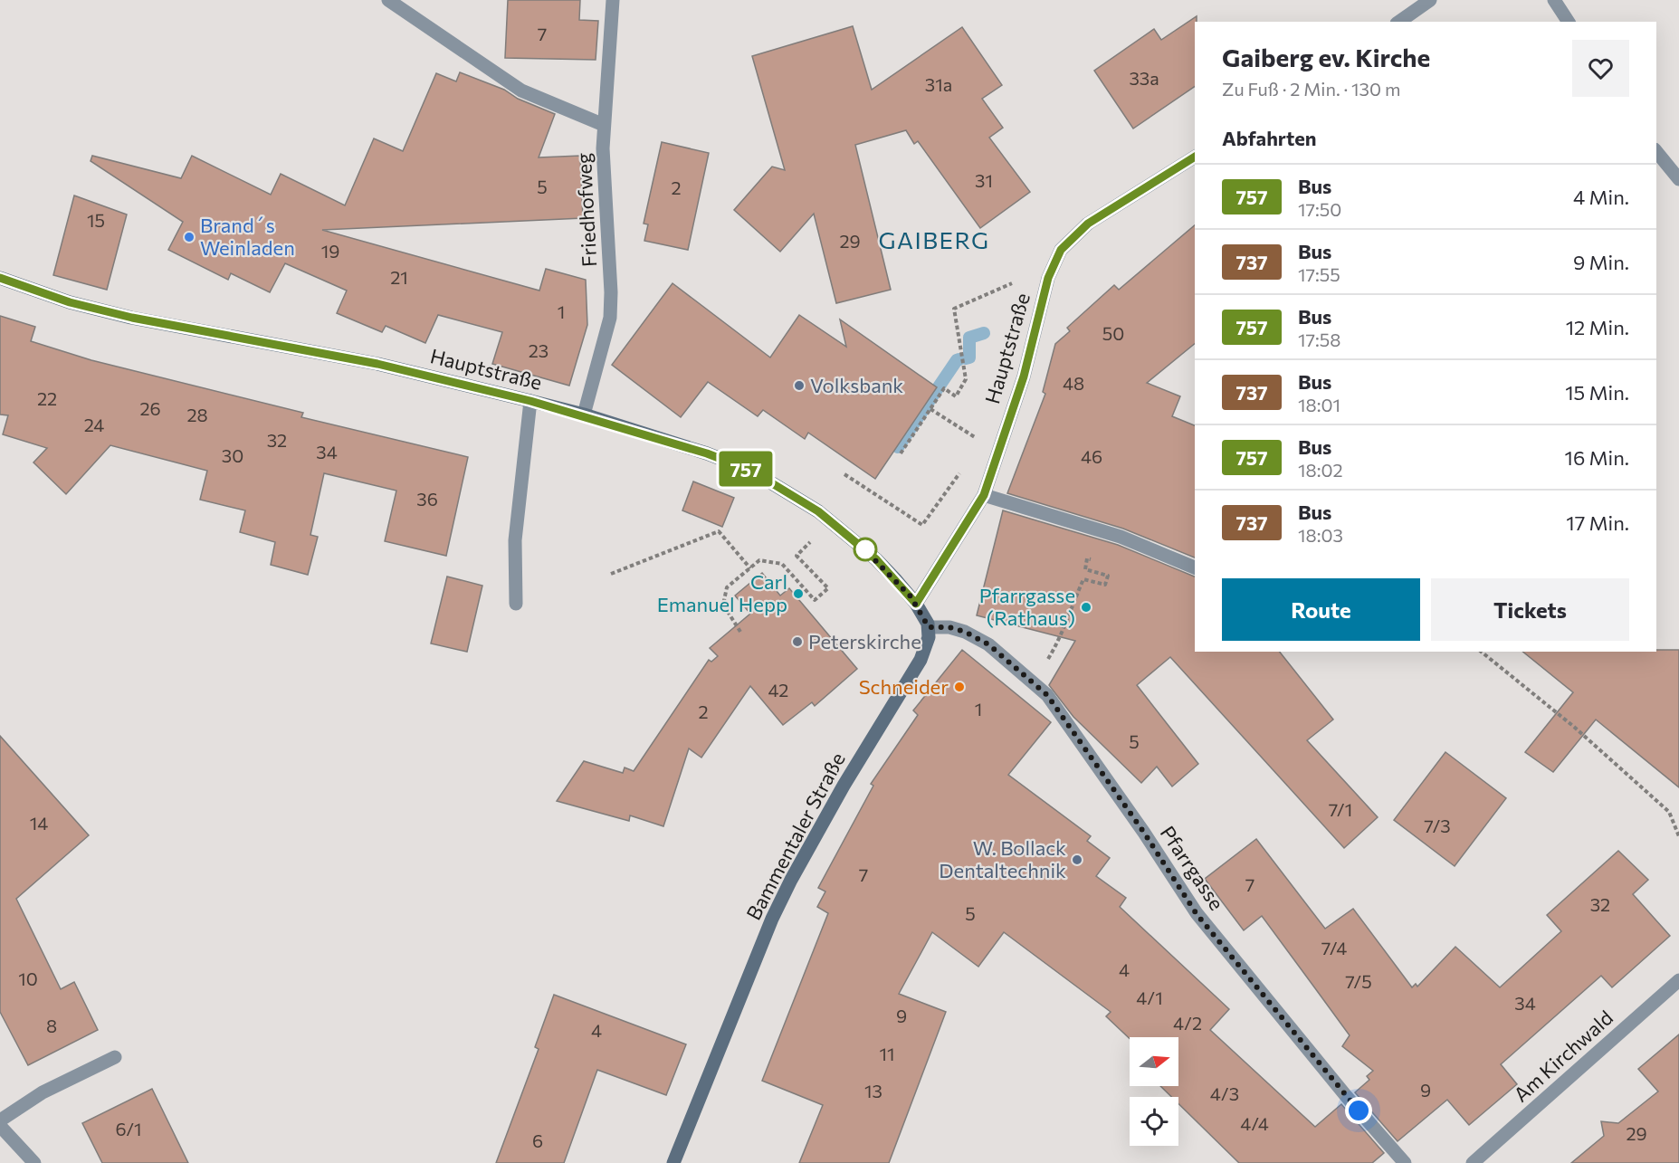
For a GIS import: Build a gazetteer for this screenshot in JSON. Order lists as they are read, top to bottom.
{
  "streets": {
    "main road": ["Hauptstraße", "Bammentaler Straße"],
    "street": ["Friedhofweg", "Pfarrgasse", "Am Kirchwald"]
  },
  "crossings": [
    ["Friedhofweg", "Hauptstraße"],
    ["Hauptstraße", "Bammentaler Straße"],
    ["Hauptstraße", "Pfarrgasse"],
    ["Bammentaler Straße", "Pfarrgasse"]
  ],
  "districts": ["GAIBERG"],
  "places": [
    "Brand´s Weinladen",
    "Volksbank",
    "Carl Emanuel Hepp",
    "Pfarrgasse (Rathaus)",
    "Peterskirche",
    "Schneider",
    "W. Bollack Dentaltechnik"
  ],
  "lines": ["bus line 757"],
  "house_numbers": [
    "7",
    "33a",
    "31a",
    "31",
    "5",
    "2",
    "15",
    "29",
    "19",
    "21",
    "1",
    "50",
    "23",
    "48",
    "22",
    "26",
    "28",
    "24",
    "32",
    "34",
    "30",
    "46",
    "36",
    "42",
    "1",
    "2",
    "5",
    "7/1",
    "14",
    "7/3",
    "7",
    "7",
    "32",
    "5",
    "7/4",
    "4",
    "10",
    "7/5",
    "4/1",
    "34",
    "9",
    "4/2",
    "8",
    "4",
    "11",
    "9",
    "13",
    "4/3",
    "4/4",
    "6/1",
    "29",
    "6"
  ],
  "north": "right",
  "page": {
    "on_map": "757",
    "heading": [
      ["Gaiberg ev. Kirche", "Zu Fuß · 2 Min. · 130 m"],
      "Abfahrten"
    ],
    "list": [
      {
        "mark": "757",
        "name": "Bus",
        "note": "17:50",
        "value": "4 Min."
      },
      {
        "mark": "737",
        "name": "Bus",
        "note": "17:55",
        "value": "9 Min."
      },
      {
        "mark": "757",
        "name": "Bus",
        "note": "17:58",
        "value": "12 Min."
      },
      {
        "mark": "737",
        "name": "Bus",
        "note": "18:01",
        "value": "15 Min."
      },
      {
        "mark": "757",
        "name": "Bus",
        "note": "18:02",
        "value": "16 Min."
      },
      {
        "mark": "737",
        "name": "Bus",
        "note": "18:03",
        "value": "17 Min."
      }
    ],
    "buttons": ["Route", "Tickets"]
  }
}
